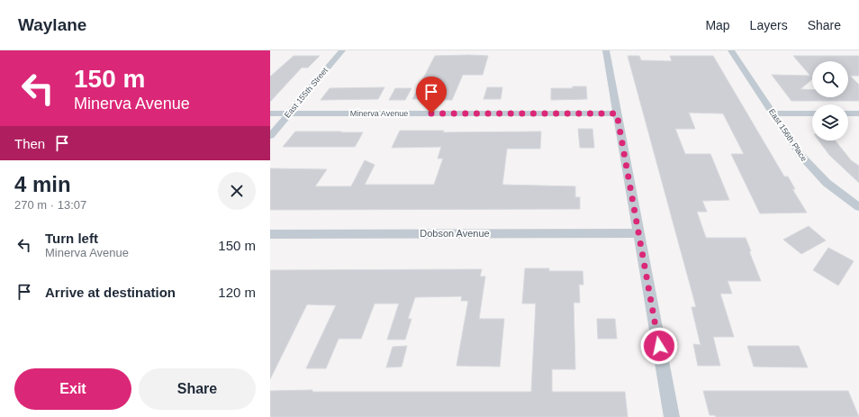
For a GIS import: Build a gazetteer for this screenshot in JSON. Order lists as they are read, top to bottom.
{
  "streets": {
    "street": [
      "East 155th Street",
      "Minerva Avenue",
      "East 156th Place",
      "Dobson Avenue"
    ]
  },
  "crossings": [
    ["East 155th Street", "Minerva Avenue"]
  ],
  "page": {
    "header": "Waylane",
    "nav": ["Map", "Layers", "Share"],
    "turn": ["150 m", "Minerva Avenue"],
    "then": "Then",
    "heading": ["4 min", "270 m · 13:07"],
    "list": [
      {
        "name": "Turn left",
        "note": "Minerva Avenue",
        "value": "150 m"
      },
      {
        "name": "Arrive at destination",
        "value": "120 m"
      }
    ],
    "buttons": ["Exit", "Share"]
  }
}
